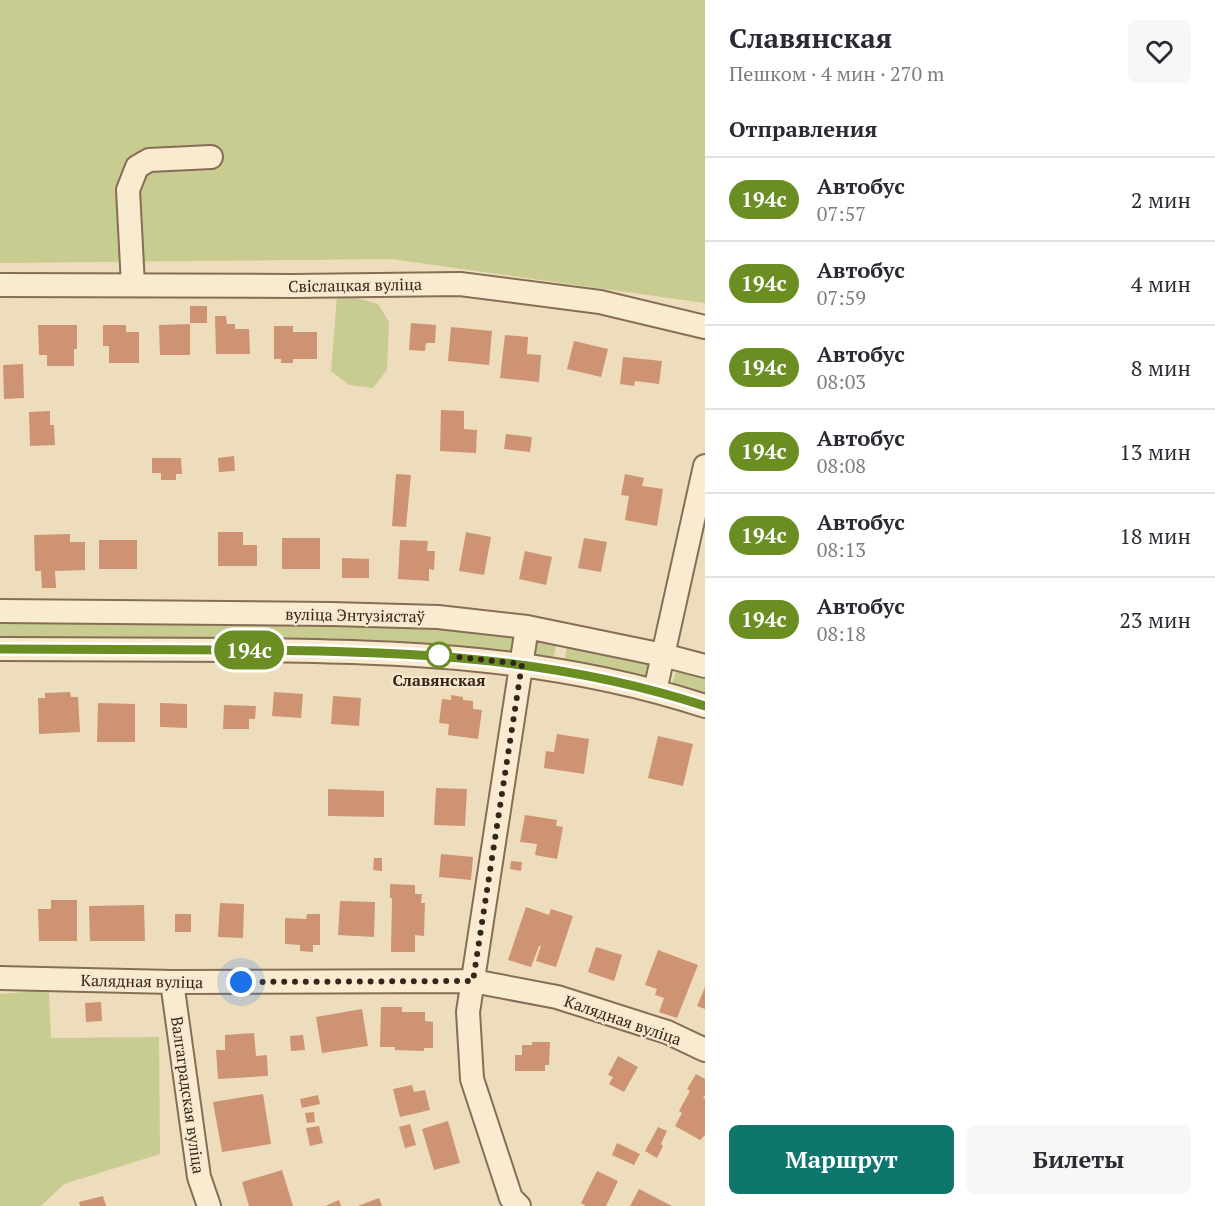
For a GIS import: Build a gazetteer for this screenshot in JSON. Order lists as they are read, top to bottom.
{
  "streets": {
    "street": [
      "Свіслацкая вуліца",
      "вуліца Энтузіястаў",
      "Калядная вуліца",
      "Валгаградская вуліца"
    ]
  },
  "crossings": [
    ["Калядная вуліца", "Валгаградская вуліца"]
  ],
  "places": ["Славянская"],
  "lines": ["bus line 194с"],
  "page": {
    "on_map": "194с",
    "heading": [
      ["Славянская", "Пешком · 4 мин · 270 m"],
      "Отправления"
    ],
    "list": [
      {
        "mark": "194с",
        "name": "Автобус",
        "note": "07:57",
        "value": "2 мин"
      },
      {
        "mark": "194с",
        "name": "Автобус",
        "note": "07:59",
        "value": "4 мин"
      },
      {
        "mark": "194с",
        "name": "Автобус",
        "note": "08:03",
        "value": "8 мин"
      },
      {
        "mark": "194с",
        "name": "Автобус",
        "note": "08:08",
        "value": "13 мин"
      },
      {
        "mark": "194с",
        "name": "Автобус",
        "note": "08:13",
        "value": "18 мин"
      },
      {
        "mark": "194с",
        "name": "Автобус",
        "note": "08:18",
        "value": "23 мин"
      }
    ],
    "buttons": ["Маршрут", "Билеты"]
  }
}
